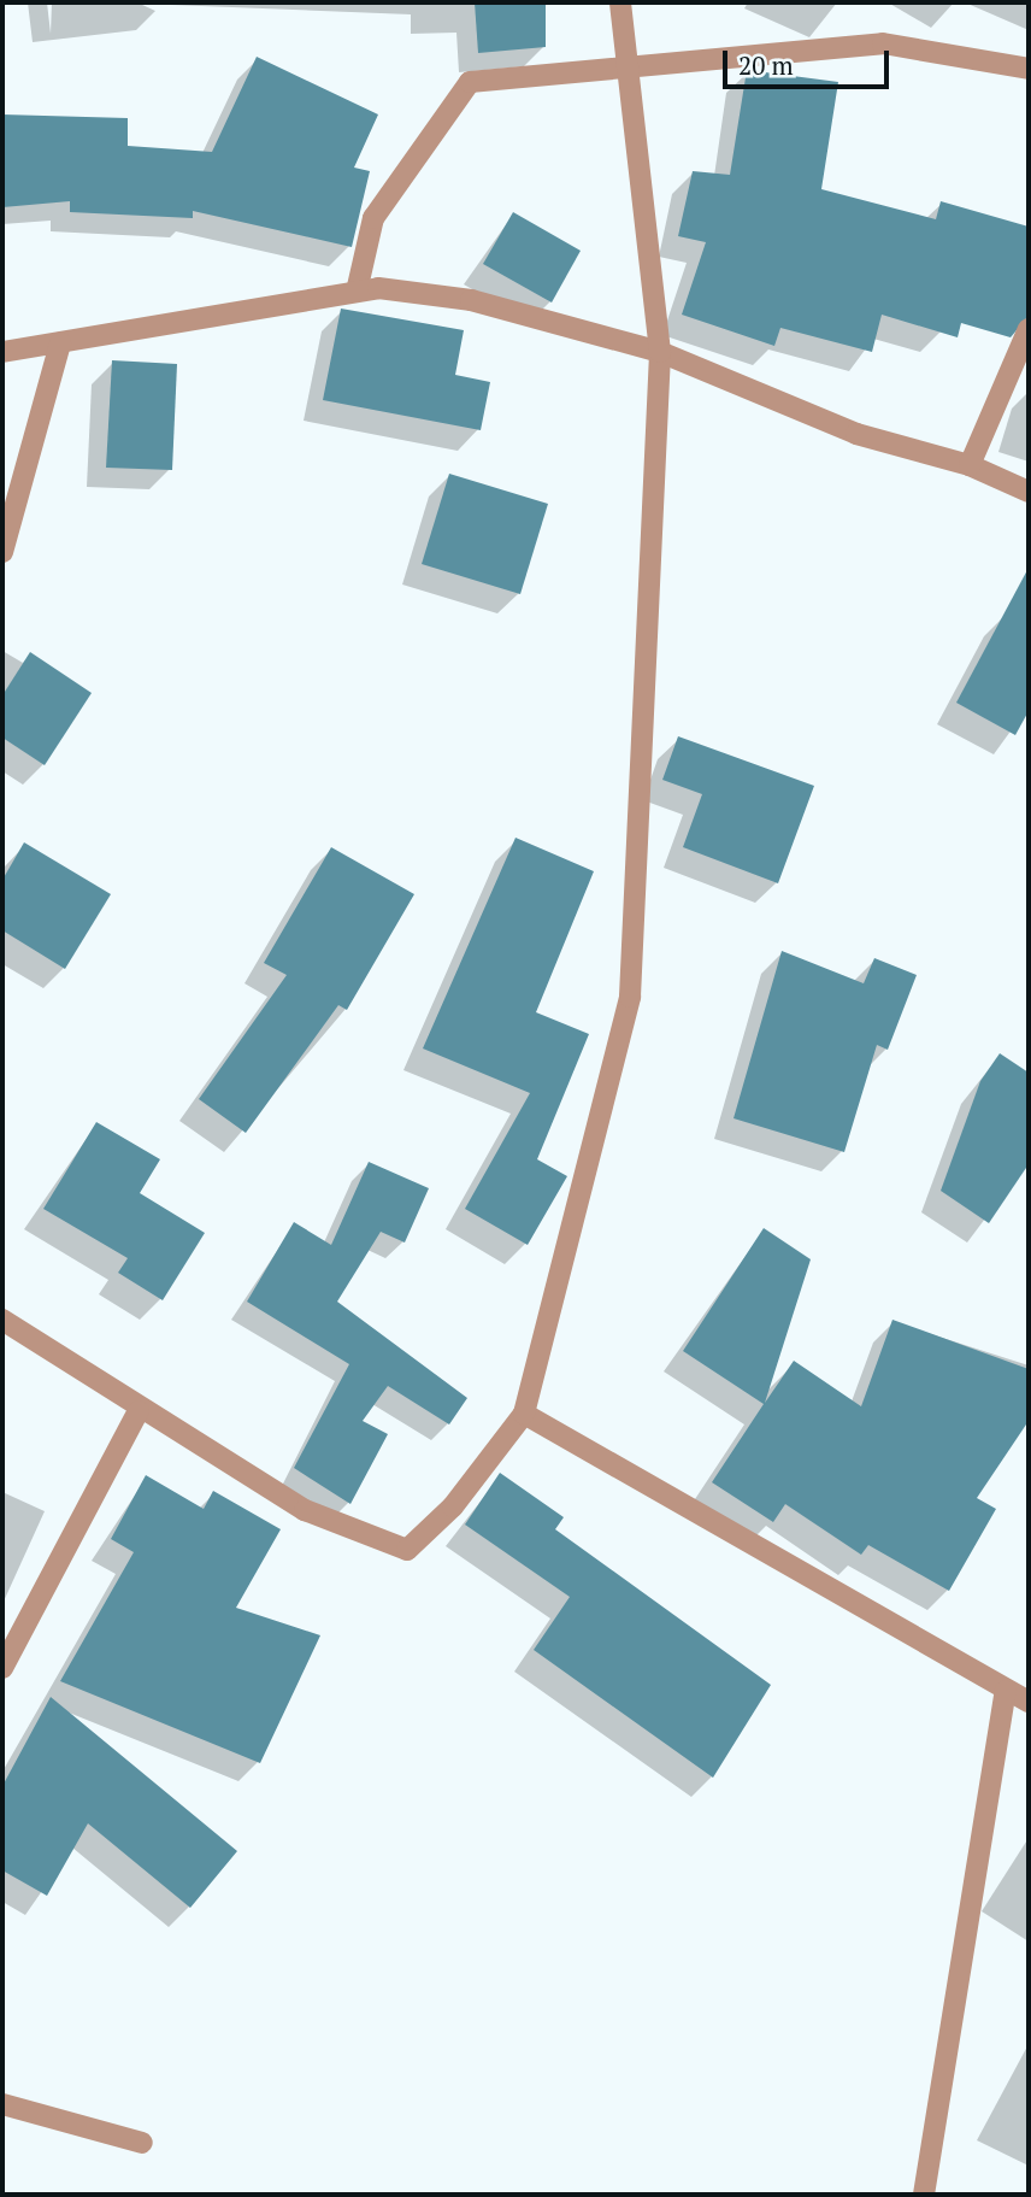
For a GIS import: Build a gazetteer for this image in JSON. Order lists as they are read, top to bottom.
{
  "scale_bar": "20 m"
}
